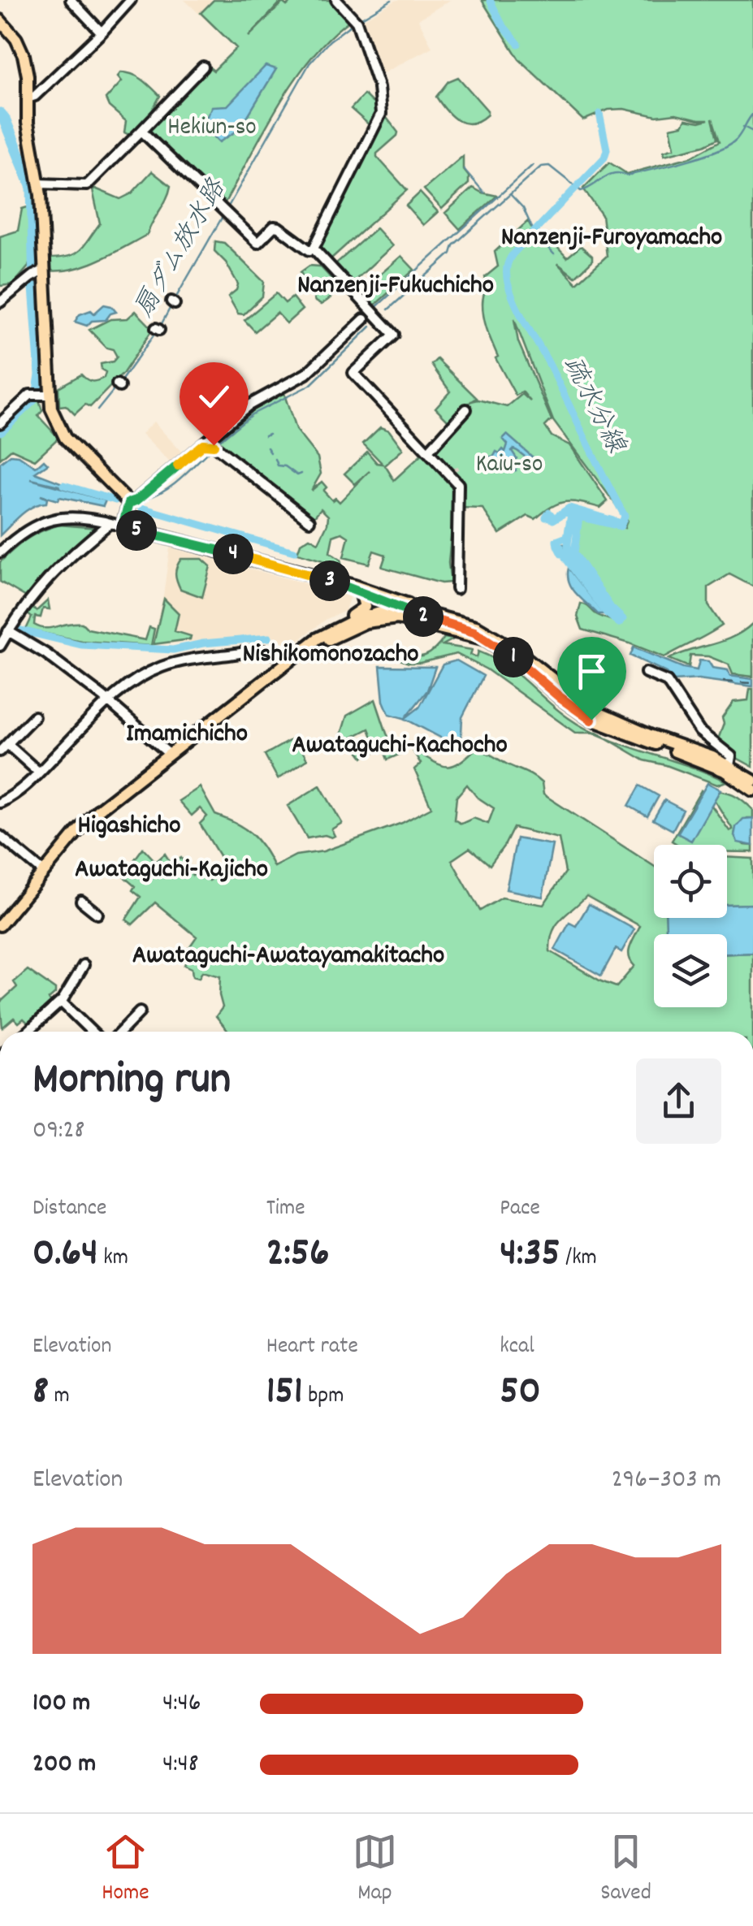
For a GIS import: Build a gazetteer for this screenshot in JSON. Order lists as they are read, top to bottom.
{
  "districts": [
    "Nanzenji-Furoyamacho",
    "Nanzenji-Fukuchicho",
    "Nishikomonozacho",
    "Imamichicho",
    "Awataguchi-Kachocho",
    "Higashicho",
    "Awataguchi-Kajicho",
    "Awataguchi-Awatayamakitacho"
  ],
  "water": ["扇ダム放水路", "疏水分線"],
  "parks": ["Hekiun-so", "Kaiu-so"],
  "page": {
    "pins": [
      "5",
      "4",
      "3",
      "2",
      "1"
    ],
    "heading": ["Morning run", "09:28"],
    "stats": [
      ["Distance", "0.64 km"],
      ["Time", "2:56"],
      ["Pace", "4:35 /km"],
      ["Elevation", "8 m"],
      ["Heart rate", "151 bpm"],
      ["kcal", "50"]
    ],
    "chart": ["Elevation", "296–303 m"],
    "list": [
      {
        "name": "100 m",
        "note": "4:46"
      },
      {
        "name": "200 m",
        "note": "4:48"
      }
    ],
    "tabs": ["Home", "Map", "Saved"]
  }
}
